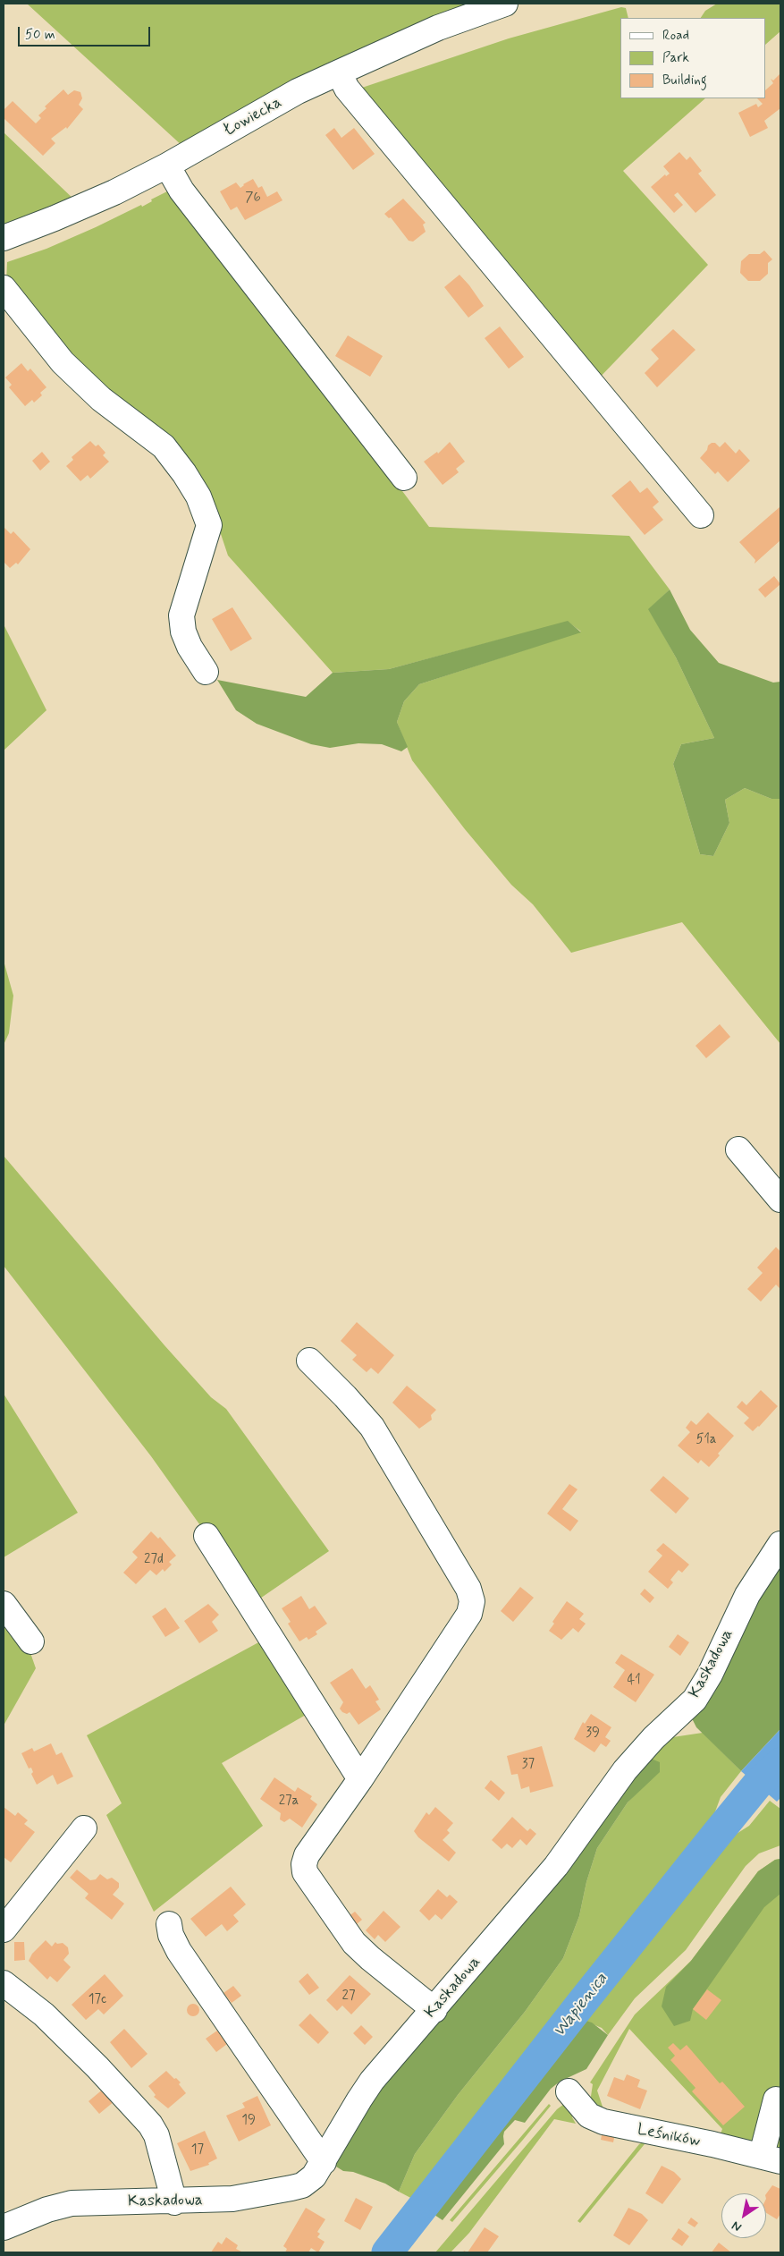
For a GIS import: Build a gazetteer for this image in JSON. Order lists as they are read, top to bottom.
{
  "streets": {
    "street": ["Łowiecka", "Kaskadowa", "Leśników"]
  },
  "water": ["Wapienica"],
  "house_numbers": [
    "76",
    "51a",
    "27d",
    "41",
    "39",
    "37",
    "27a",
    "27",
    "17c",
    "19",
    "17"
  ],
  "legend": ["Road", "Park", "Building"],
  "scale_bar": "50 m",
  "north": "bottom left"
}
